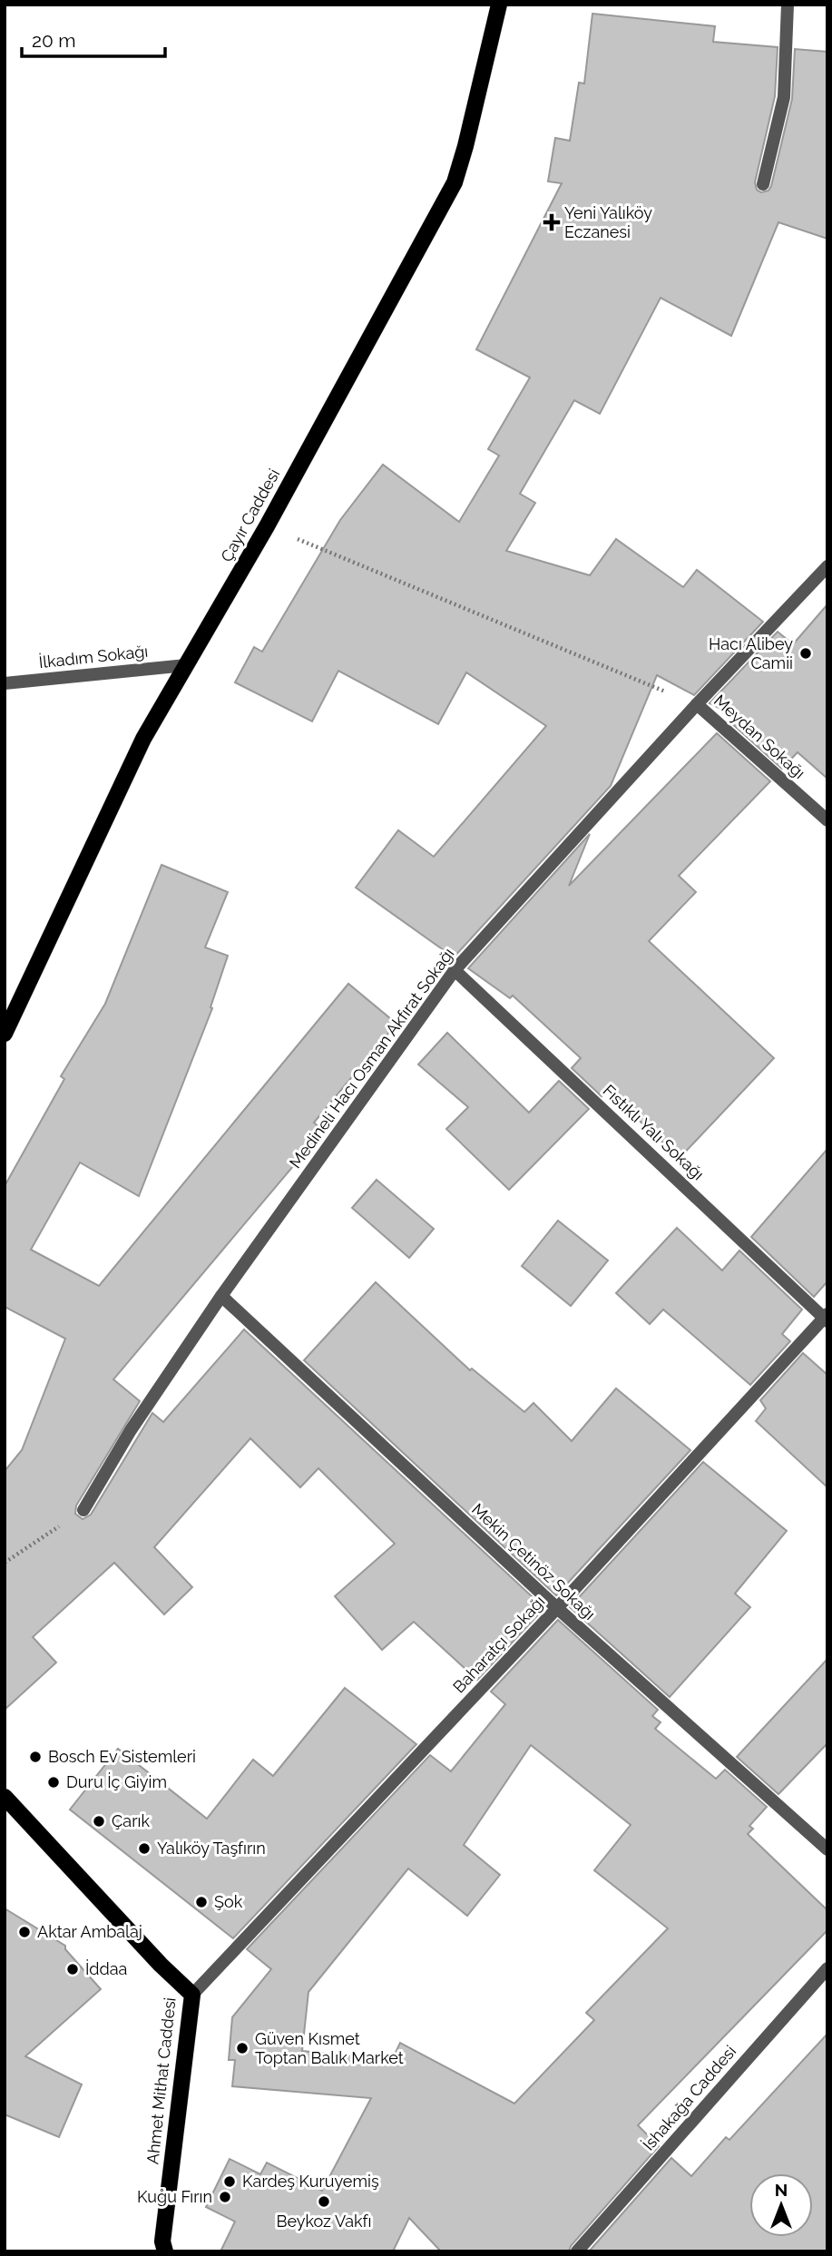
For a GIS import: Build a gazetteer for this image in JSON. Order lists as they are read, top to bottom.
{
  "streets": {
    "main road": ["Çayır Caddesi", "Ahmet Mithat Caddesi"],
    "street": [
      "İlkadım Sokağı",
      "Meydan Sokağı",
      "Medineli Hacı Osman Akfırat Sokağı",
      "Fıstıklı Yalı Sokağı",
      "Mekin Çetinöz Sokağı",
      "Baharatçı Sokağı",
      "İshakağa Caddesi"
    ]
  },
  "crossings": [
    ["Çayır Caddesi", "İlkadım Sokağı"],
    ["Meydan Sokağı", "Medineli Hacı Osman Akfırat Sokağı"],
    ["Medineli Hacı Osman Akfırat Sokağı", "Fıstıklı Yalı Sokağı"],
    ["Medineli Hacı Osman Akfırat Sokağı", "Mekin Çetinöz Sokağı"],
    ["Fıstıklı Yalı Sokağı", "Baharatçı Sokağı"],
    ["Mekin Çetinöz Sokağı", "Baharatçı Sokağı"],
    ["Baharatçı Sokağı", "Ahmet Mithat Caddesi"]
  ],
  "places": {
    "health": ["Yeni Yalıköy Eczanesi"],
    "other": [
      "Hacı Alibey Camii",
      "Bosch Ev Sistemleri",
      "Duru İç Giyim",
      "Çarık",
      "Yalıköy Taşfırın",
      "Şok",
      "Aktar Ambalaj",
      "İddaa",
      "Güven Kısmet Toptan Balık Market",
      "Kardeş Kuruyemiş",
      "Kuğu Fırın",
      "Beykoz Vakfı"
    ]
  },
  "scale_bar": "20 m",
  "north": "top"
}
